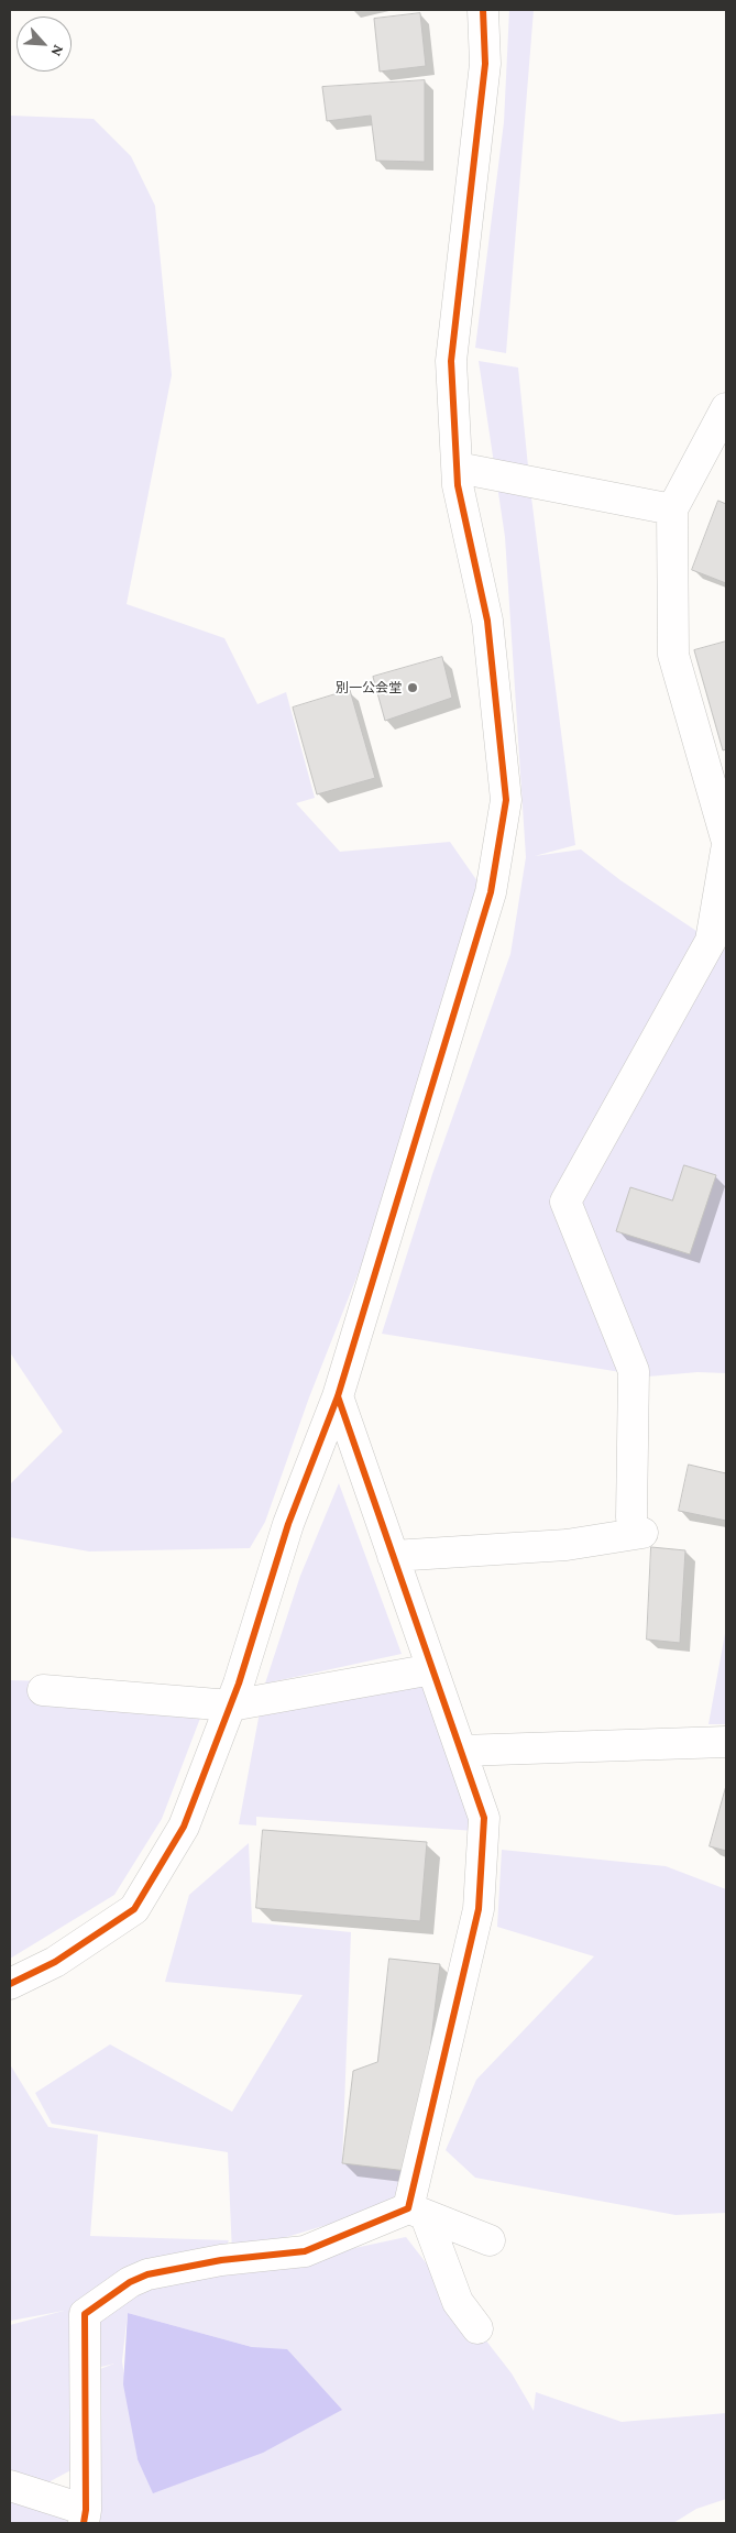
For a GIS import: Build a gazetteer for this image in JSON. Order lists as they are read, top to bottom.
{
  "places": ["別一公会堂"],
  "north": "bottom right"
}
